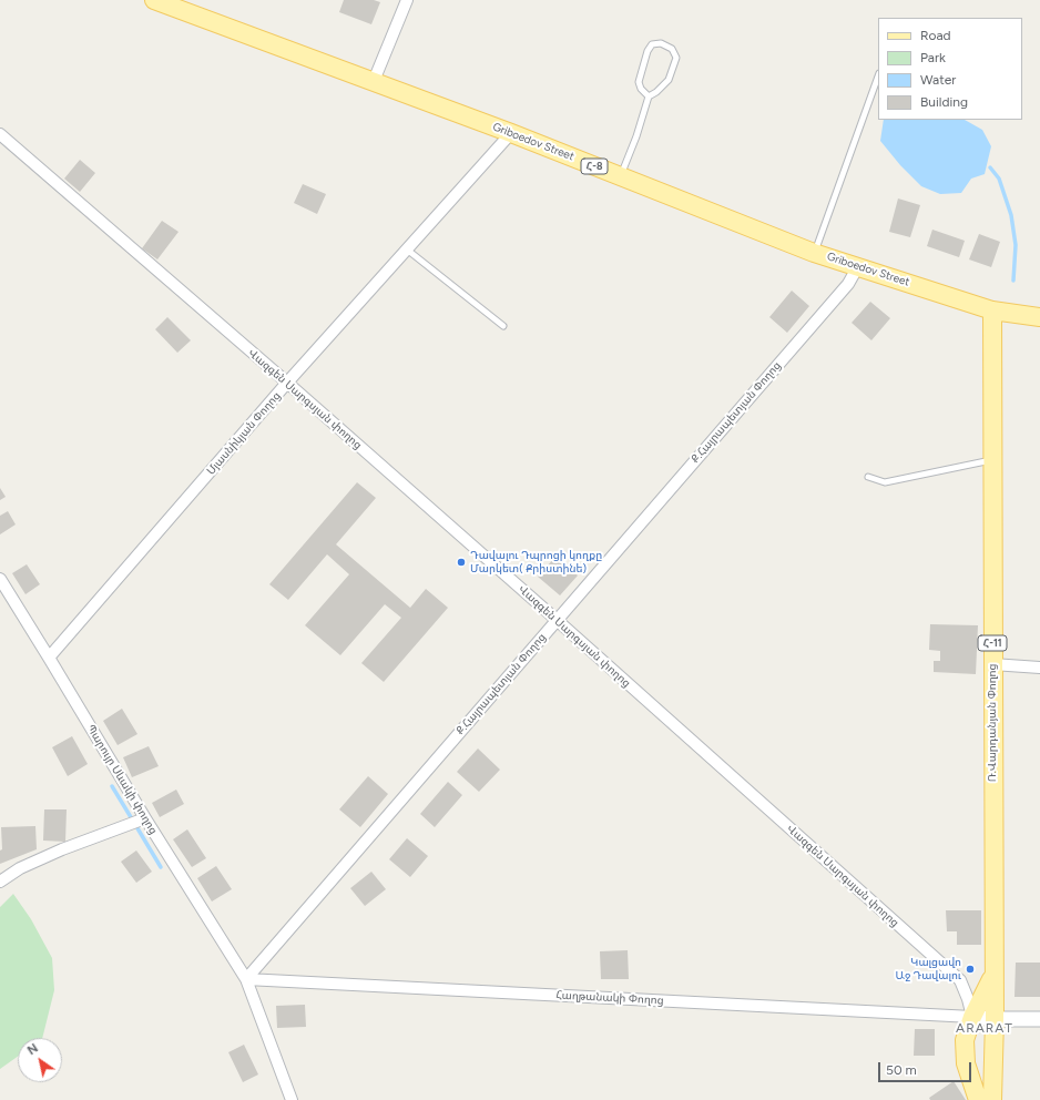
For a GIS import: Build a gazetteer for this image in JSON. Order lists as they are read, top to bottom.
{
  "streets": {
    "main road": [
      "Griboedov Street",
      "Հ-8",
      "Հ-11",
      "Ռ.Վարդանյան Փողոց"
    ],
    "street": [
      "Վազգեն Սարգսյան փողոց",
      "Ք.Հայրապետյան Փողոց",
      "Մյասնիկյան Փողոց",
      "Պարույր Սևակի փողոց",
      "Հաղթանակի Փողոց"
    ]
  },
  "crossings": [
    ["Griboedov Street", "Ք.Հայրապետյան Փողոց"],
    ["Griboedov Street", "Մյասնիկյան Փողոց"],
    ["Griboedov Street", "Ռ.Վարդանյան Փողոց"],
    ["Վազգեն Սարգսյան փողոց", "Ք.Հայրապետյան Փողոց"],
    ["Վազգեն Սարգսյան փողոց", "Մյասնիկյան Փողոց"],
    ["Վազգեն Սարգսյան փողոց", "Հ-11"],
    ["Վազգեն Սարգսյան փողոց", "Հաղթանակի Փողոց"],
    ["Ք.Հայրապետյան Փողոց", "Պարույր Սևակի փողոց"],
    ["Ք.Հայրապետյան Փողոց", "Հաղթանակի Փողոց"],
    ["Մյասնիկյան Փողոց", "Պարույր Սևակի փողոց"],
    ["Հ-11", "Ռ.Վարդանյան Փողոց"],
    ["Հ-11", "Հաղթանակի Փողոց"],
    ["Պարույր Սևակի փողոց", "Հաղթանակի Փողոց"]
  ],
  "districts": ["ARARAT"],
  "places": ["Դավալու Դպրոցի կողքը Մարկետ( Քրիստինե)", "Կալցավո Աջ Դավալու"],
  "legend": [
    "Road",
    "Park",
    "Water",
    "Building"
  ],
  "scale_bar": "50 m",
  "north": "top left"
}
